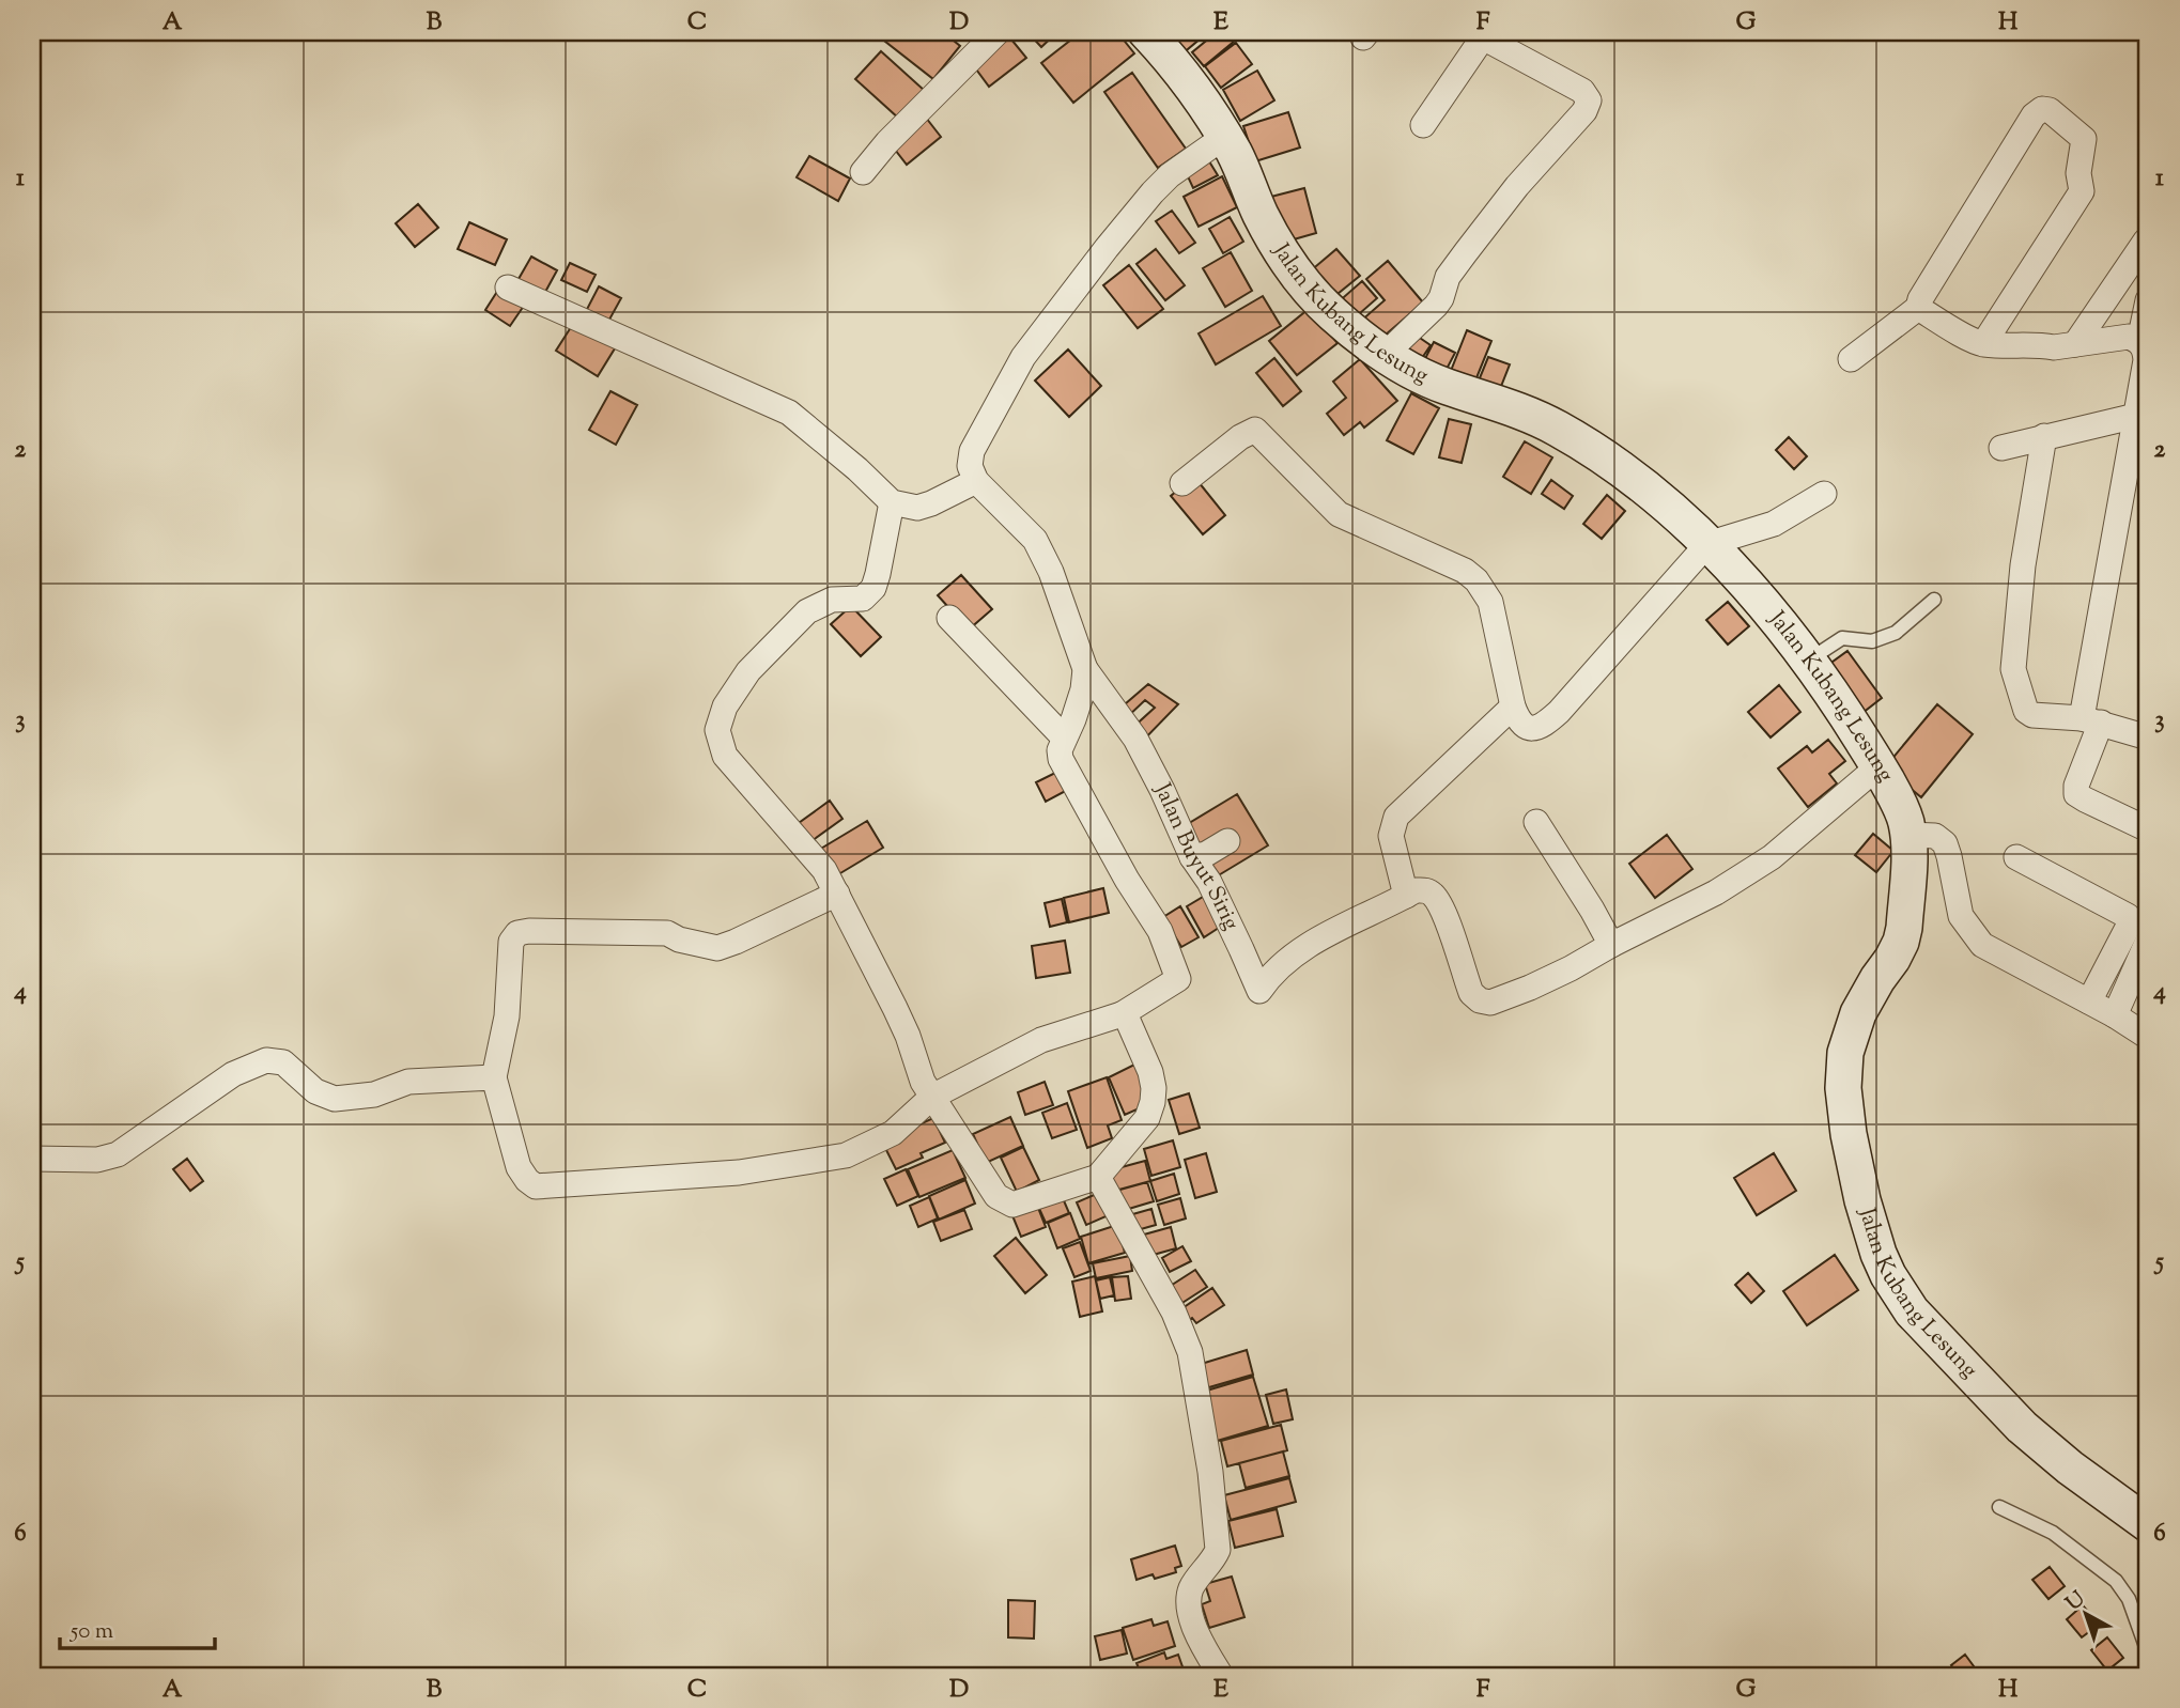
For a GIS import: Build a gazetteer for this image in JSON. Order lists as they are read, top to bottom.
{
  "streets": {
    "street": ["Jalan Kubang Lesung", "Jalan Buyut Sirig"]
  },
  "scale_bar": "50 m",
  "north": "top left",
  "grid": {
    "columns": [
      "A",
      "B",
      "C",
      "D",
      "E",
      "F",
      "G",
      "H"
    ],
    "rows": [
      "1",
      "2",
      "3",
      "4",
      "5",
      "6"
    ]
  }
}
